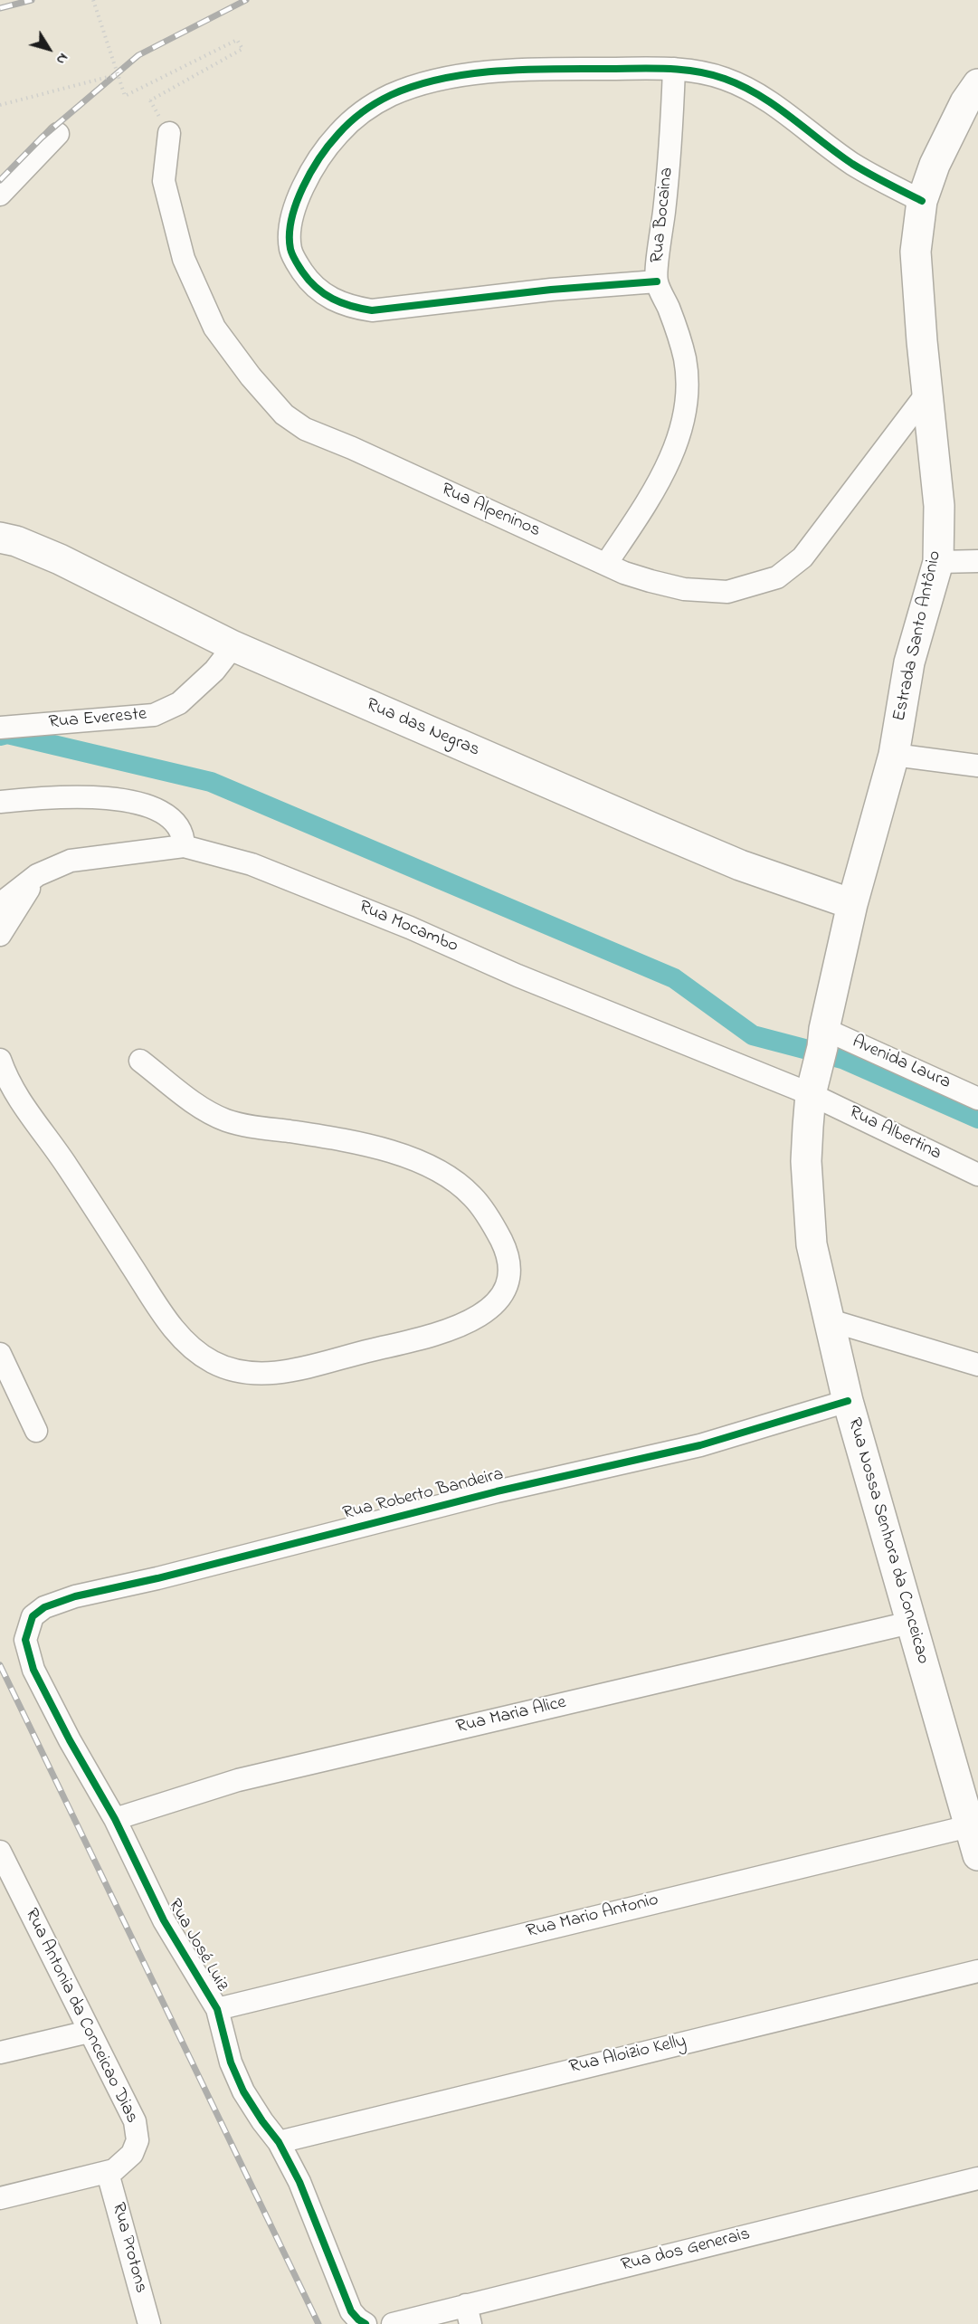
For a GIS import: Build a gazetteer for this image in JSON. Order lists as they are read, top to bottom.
{
  "streets": {
    "main road": ["Estrada Santo Antônio", "Rua das Negras", "Rua Nossa Senhora da Conceicao"],
    "street": [
      "Rua Bocaina",
      "Rua Alpeninos",
      "Rua Evereste",
      "Rua Mocambo",
      "Avenida Laura",
      "Rua Albertina",
      "Rua Roberto Bandeira",
      "Rua Maria Alice",
      "Rua Mario Antonio",
      "Rua José Luiz",
      "Rua Antonia da Conceicao Dias",
      "Rua Aloizio Kelly",
      "Rua Protons",
      "Rua dos Generais"
    ]
  },
  "crossings": [
    ["Rua Bocaina", "Rua Alpeninos"],
    ["Rua Alpeninos", "Estrada Santo Antônio"],
    ["Estrada Santo Antônio", "Rua das Negras"],
    ["Estrada Santo Antônio", "Rua Mocambo"],
    ["Estrada Santo Antônio", "Avenida Laura"],
    ["Estrada Santo Antônio", "Rua Albertina"],
    ["Estrada Santo Antônio", "Rua Nossa Senhora da Conceicao"],
    ["Rua Evereste", "Rua das Negras"],
    ["Rua Mocambo", "Rua Albertina"],
    ["Rua Mocambo", "Rua Nossa Senhora da Conceicao"],
    ["Rua Albertina", "Rua Nossa Senhora da Conceicao"],
    ["Rua Roberto Bandeira", "Rua Nossa Senhora da Conceicao"],
    ["Rua Roberto Bandeira", "Rua José Luiz"],
    ["Rua Nossa Senhora da Conceicao", "Rua Maria Alice"],
    ["Rua Nossa Senhora da Conceicao", "Rua Mario Antonio"],
    ["Rua Maria Alice", "Rua José Luiz"],
    ["Rua Mario Antonio", "Rua José Luiz"],
    ["Rua José Luiz", "Rua Aloizio Kelly"],
    ["Rua Antonia da Conceicao Dias", "Rua Protons"]
  ],
  "north": "bottom right"
}
